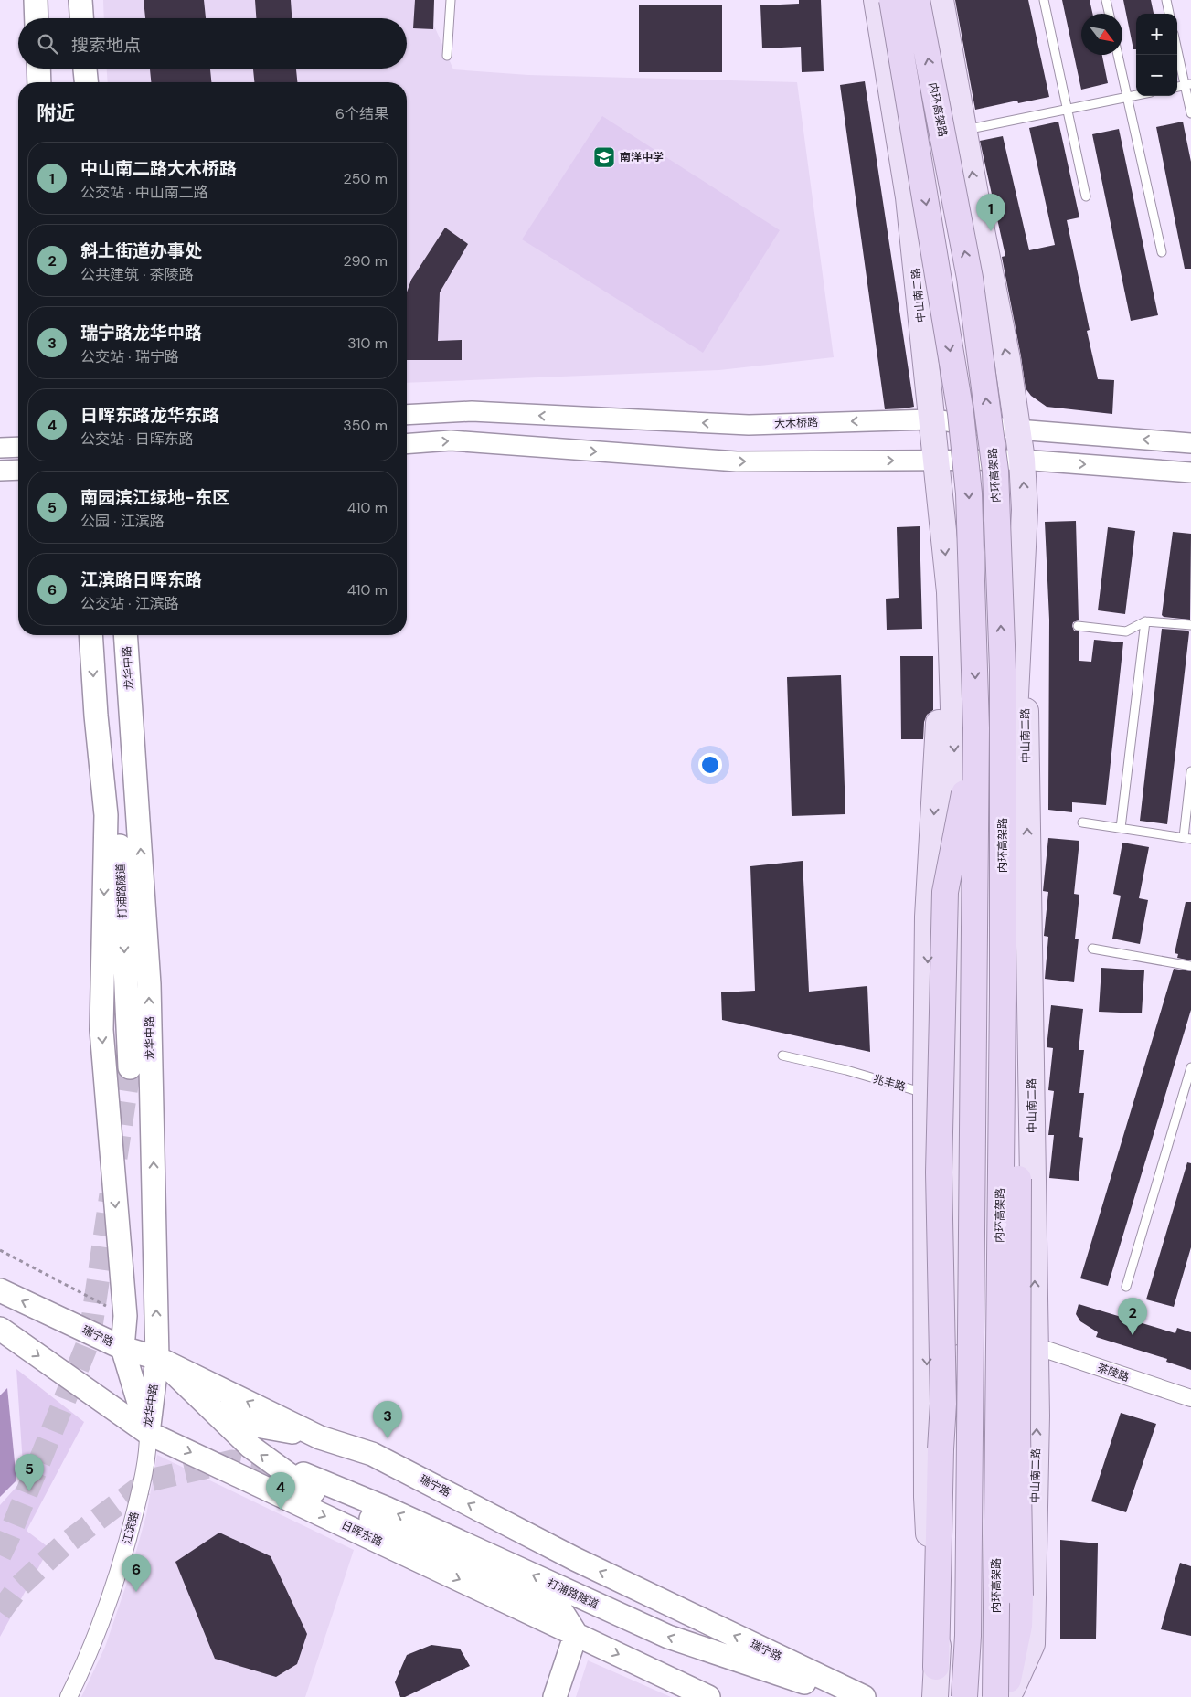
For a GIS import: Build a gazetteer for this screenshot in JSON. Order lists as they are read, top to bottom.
{
  "streets": {
    "highway": ["内环高架路"],
    "main road": [
      "中山南二路",
      "龙华中路",
      "打浦路隧道",
      "瑞宁路",
      "日晖东路"
    ],
    "street": ["大木桥路", "茶陵路", "江滨路"],
    "lane": ["兆丰路"]
  },
  "crossings": [
    ["内环高架路", "中山南二路"],
    ["中山南二路", "大木桥路"],
    ["中山南二路", "兆丰路"],
    ["中山南二路", "茶陵路"],
    ["龙华中路", "打浦路隧道"],
    ["龙华中路", "瑞宁路"],
    ["龙华中路", "江滨路"],
    ["龙华中路", "日晖东路"],
    ["瑞宁路", "日晖东路"],
    ["江滨路", "日晖东路"]
  ],
  "one_way": ["瑞宁路"],
  "places": {
    "school or university": ["南洋中学"]
  },
  "north": "bottom right",
  "page": {
    "map_buttons": ["+", "−"],
    "search": "搜索地点",
    "heading": ["附近", "6个结果"],
    "list": [
      {
        "mark": "1",
        "name": "中山南二路大木桥路",
        "note": "公交站 · 中山南二路",
        "value": "250 m"
      },
      {
        "mark": "2",
        "name": "斜土街道办事处",
        "note": "公共建筑 · 茶陵路",
        "value": "290 m"
      },
      {
        "mark": "3",
        "name": "瑞宁路龙华中路",
        "note": "公交站 · 瑞宁路",
        "value": "310 m"
      },
      {
        "mark": "4",
        "name": "日晖东路龙华东路",
        "note": "公交站 · 日晖东路",
        "value": "350 m"
      },
      {
        "mark": "5",
        "name": "南园滨江绿地-东区",
        "note": "公园 · 江滨路",
        "value": "410 m"
      },
      {
        "mark": "6",
        "name": "江滨路日晖东路",
        "note": "公交站 · 江滨路",
        "value": "410 m"
      }
    ],
    "pins": [
      "1",
      "2",
      "3",
      "5",
      "4",
      "6"
    ]
  }
}
